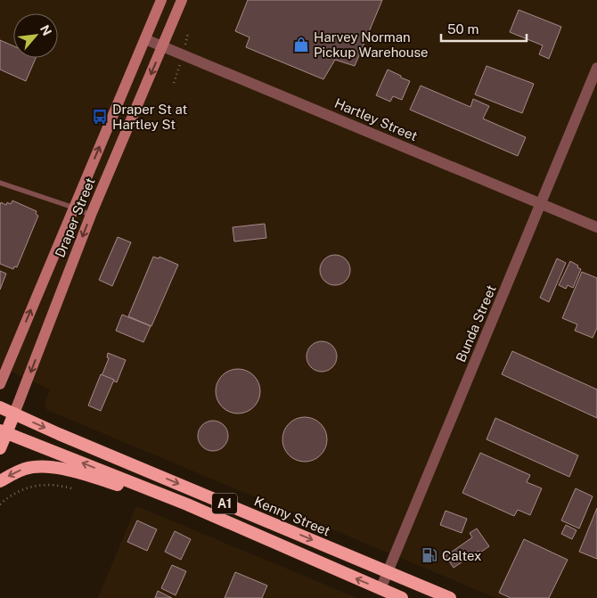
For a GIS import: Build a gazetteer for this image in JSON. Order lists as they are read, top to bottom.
{
  "streets": {
    "highway": ["Draper Street", "A1", "Kenny Street"],
    "street": ["Hartley Street", "Bunda Street"]
  },
  "crossings": [
    ["Hartley Street", "Draper Street"],
    ["Hartley Street", "Bunda Street"],
    ["Draper Street", "A1"],
    ["Draper Street", "Kenny Street"],
    ["Bunda Street", "A1"],
    ["Bunda Street", "Kenny Street"]
  ],
  "places": {
    "shop": ["Harvey Norman Pickup Warehouse"],
    "bus stop": ["Draper St at Hartley St"],
    "fuel station": ["Caltex"]
  },
  "scale_bar": "50 m",
  "north": "top right"
}
